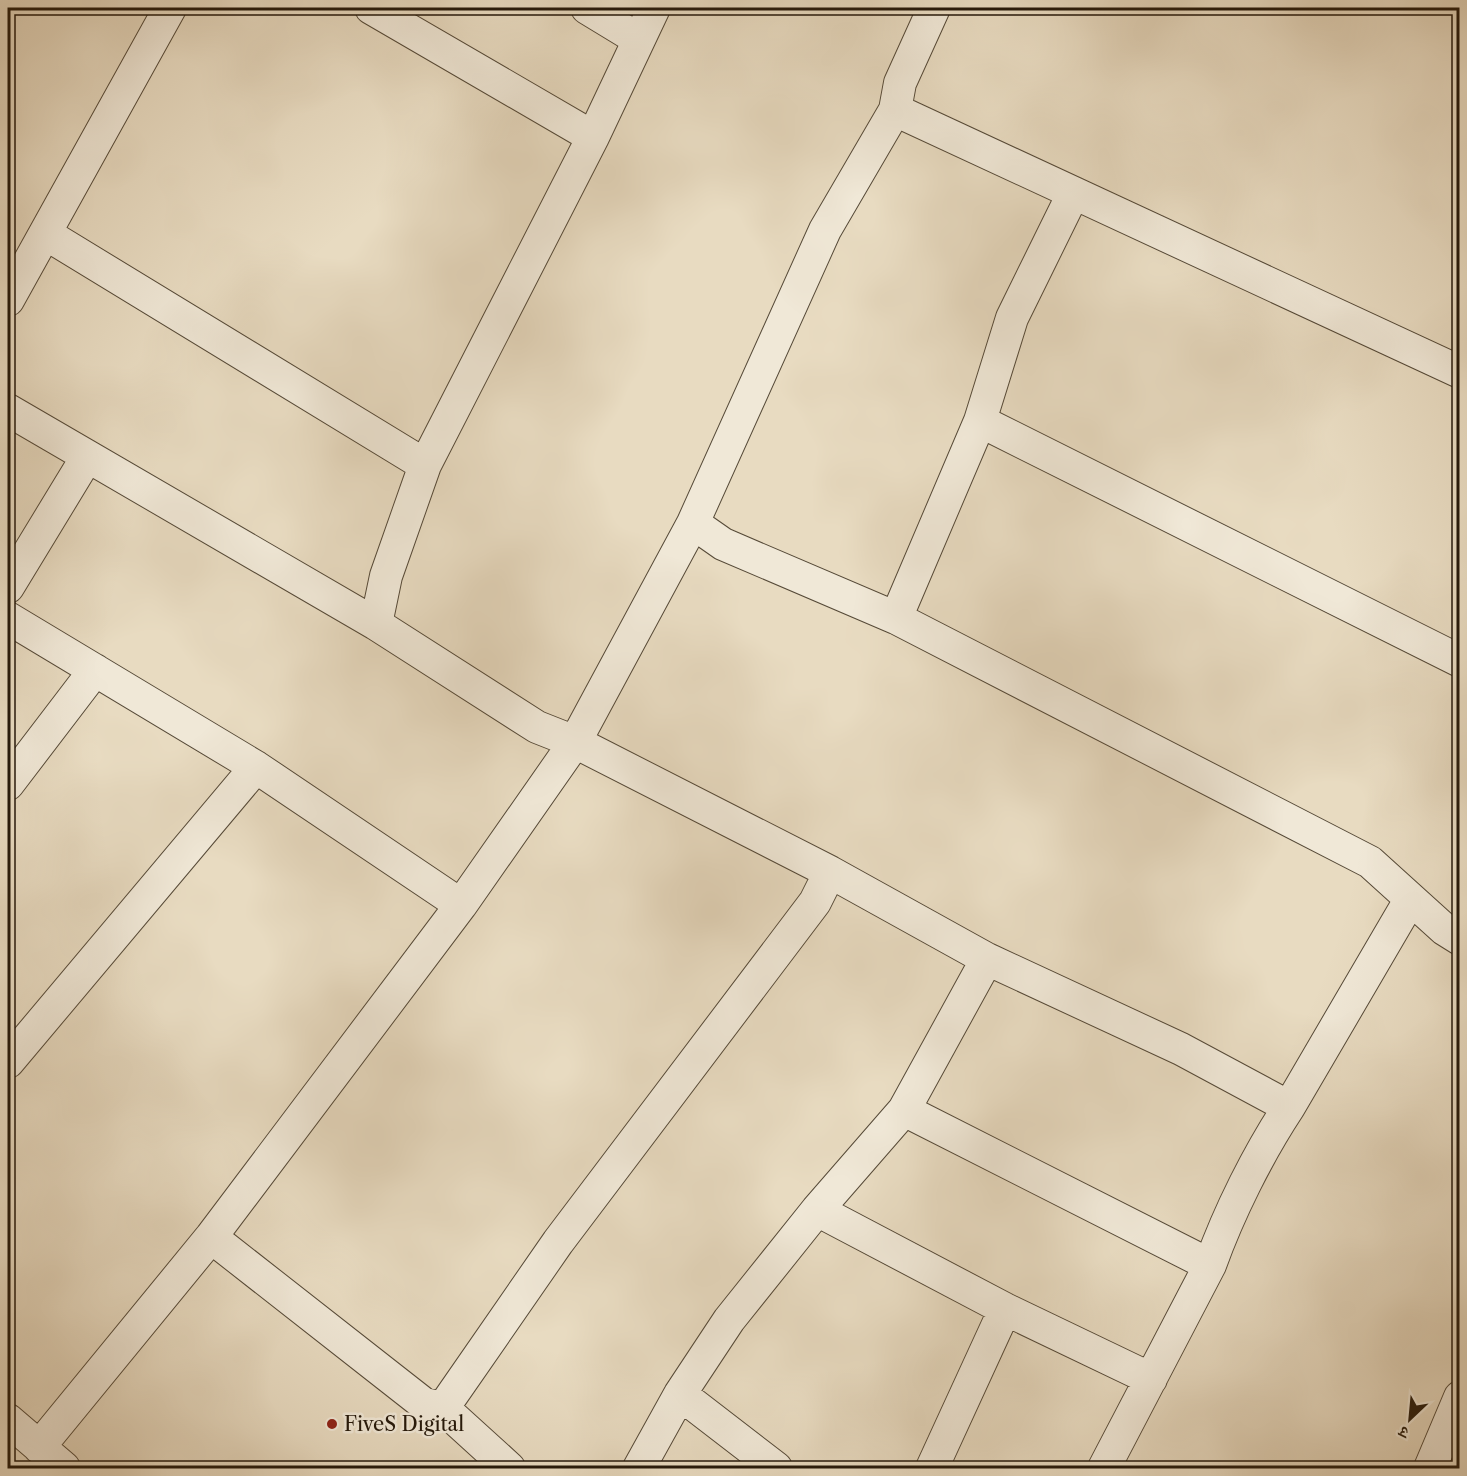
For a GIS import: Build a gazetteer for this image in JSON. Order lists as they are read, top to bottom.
{
  "places": ["FiveS Digital"],
  "north": "bottom left"
}
